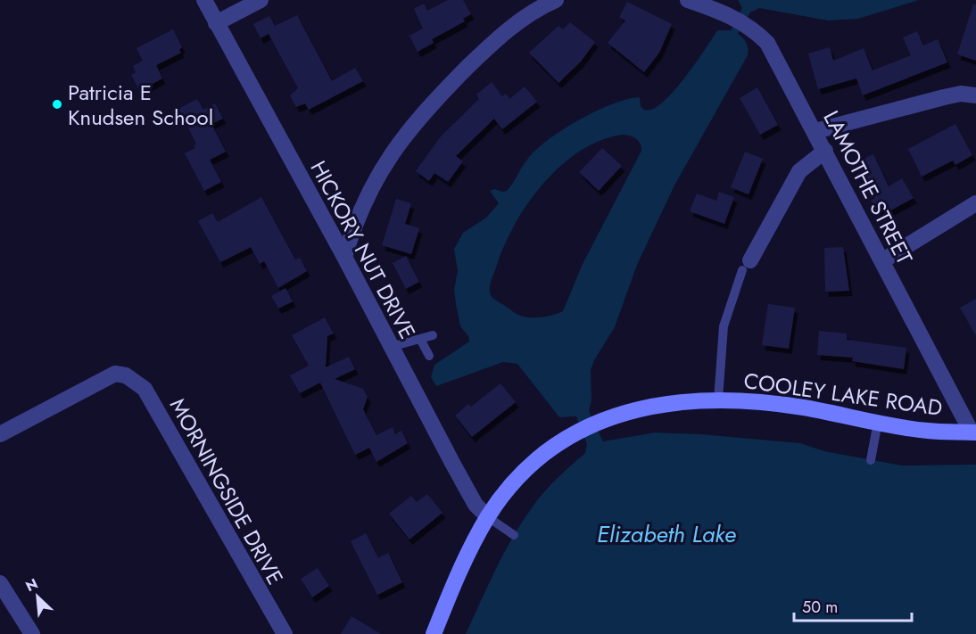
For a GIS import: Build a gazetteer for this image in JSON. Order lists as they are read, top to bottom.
{
  "streets": {
    "main road": ["COOLEY LAKE ROAD"],
    "street": ["LAMOTHE STREET", "HICKORY NUT DRIVE", "MORNINGSIDE DRIVE"]
  },
  "crossings": [
    ["LAMOTHE STREET", "COOLEY LAKE ROAD"],
    ["HICKORY NUT DRIVE", "COOLEY LAKE ROAD"]
  ],
  "water": ["Elizabeth Lake"],
  "places": ["Patricia E Knudsen School"],
  "scale_bar": "50 m",
  "north": "top left"
}
